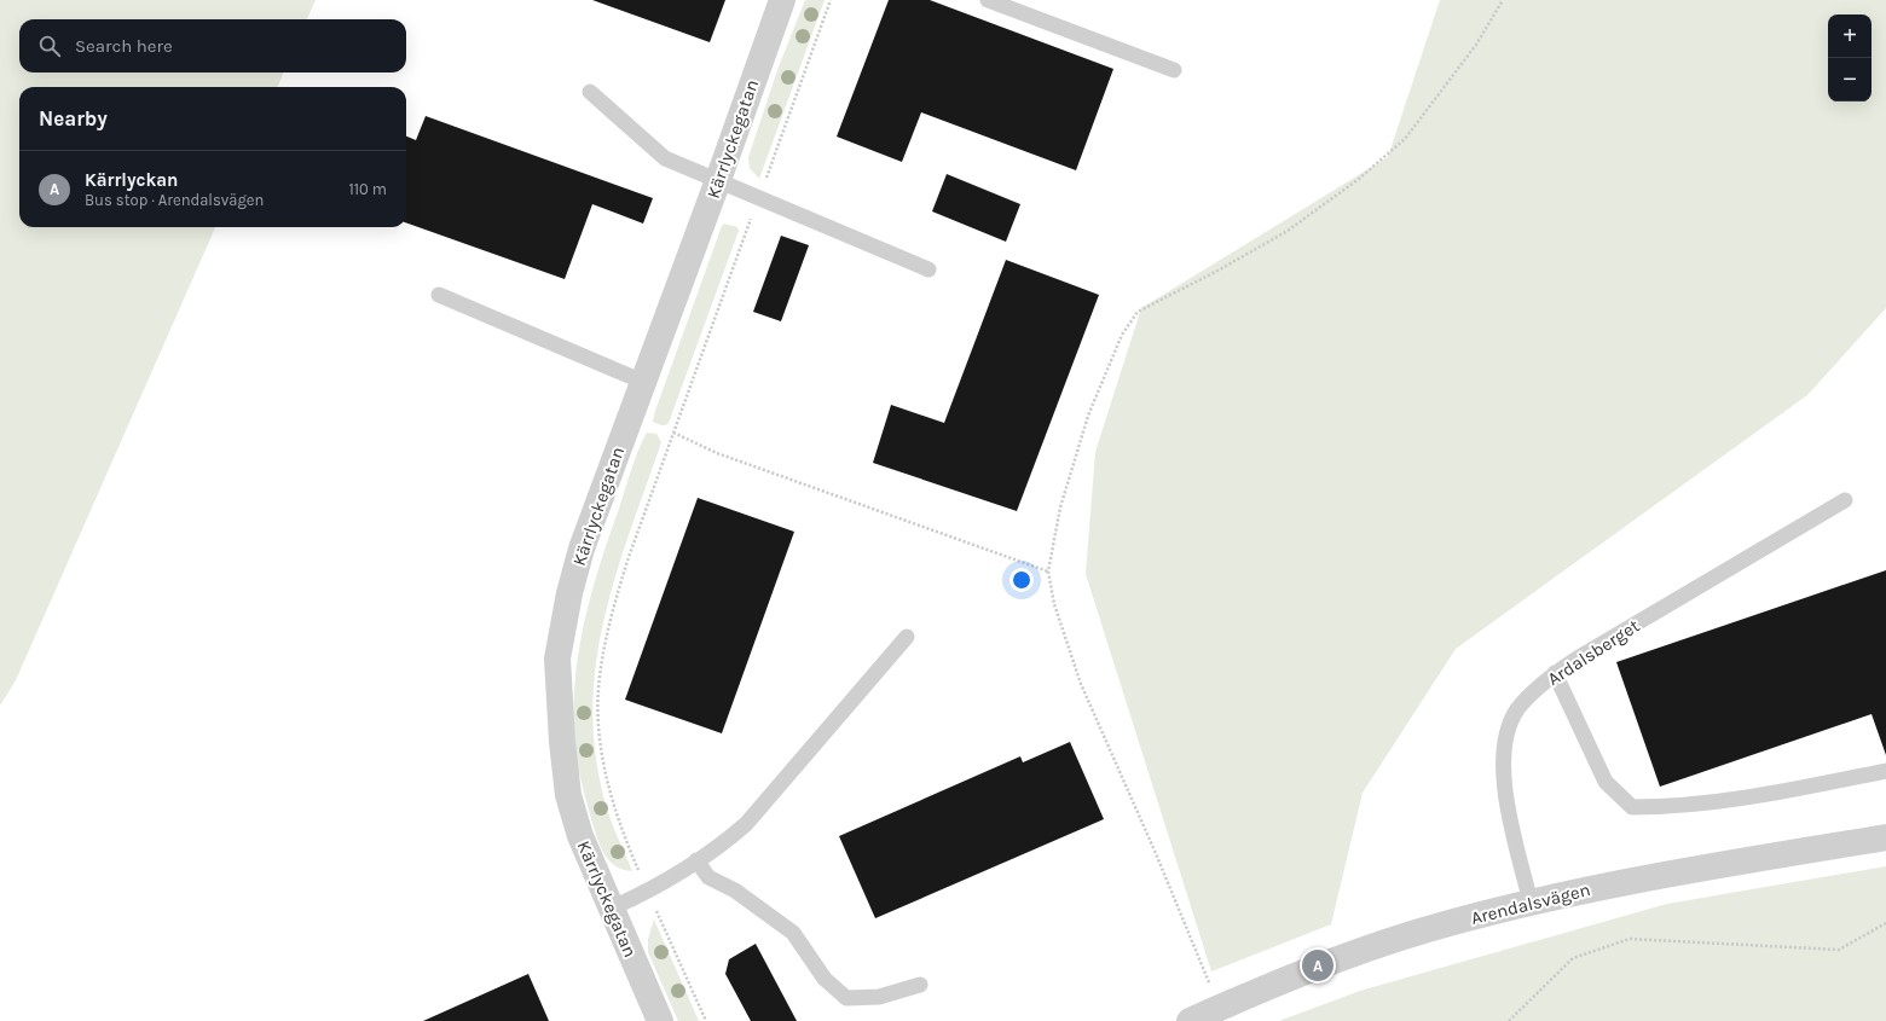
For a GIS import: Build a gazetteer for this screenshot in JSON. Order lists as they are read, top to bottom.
{
  "streets": {
    "street": ["Kärrlyckegatan", "Arendalsvägen"],
    "lane": ["Ardalsberget"]
  },
  "crossings": [
    ["Ardalsberget", "Arendalsvägen"]
  ],
  "page": {
    "map_buttons": ["+", "−"],
    "search": "Search here",
    "heading": "Nearby",
    "list": [
      {
        "mark": "A",
        "name": "Kärrlyckan",
        "note": "Bus stop · Arendalsvägen",
        "value": "110 m"
      }
    ],
    "pins": "A"
  }
}
